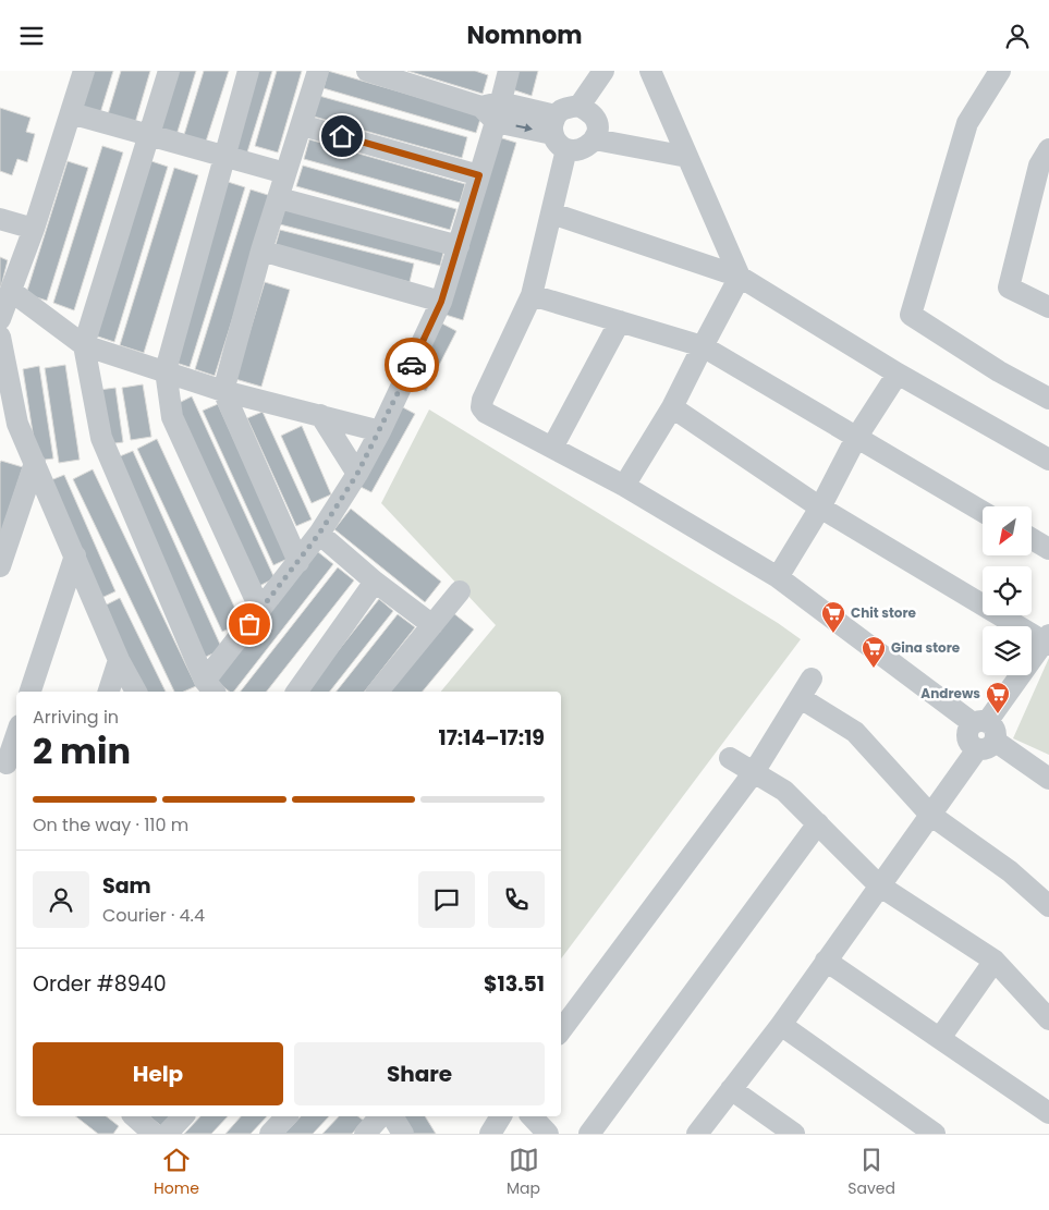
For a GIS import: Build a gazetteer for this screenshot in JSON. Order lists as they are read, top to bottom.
{
  "places": {
    "supermarket": ["Chit store", "Gina store", "Andrews"]
  },
  "north": "bottom left",
  "page": {
    "header": "Nomnom",
    "heading": ["2 min", "Arriving in", "17:14–17:19"],
    "panel": [
      "Sam",
      "Courier · 4.4",
      "Order #8940",
      "$13.51"
    ],
    "bar": "On the way · 110 m",
    "buttons": ["Help", "Share"],
    "tabs": ["Home", "Map", "Saved"]
  }
}
